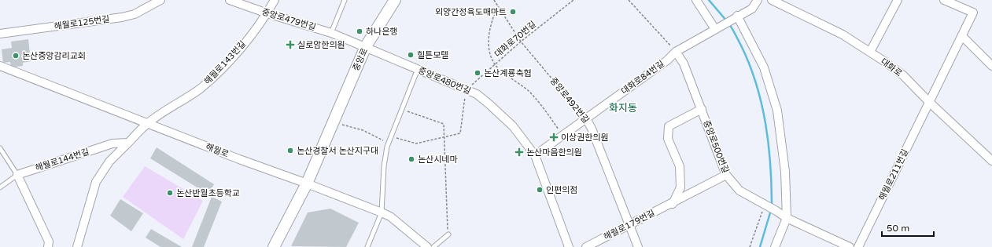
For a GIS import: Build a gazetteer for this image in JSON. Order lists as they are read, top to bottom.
{
  "streets": {
    "main road": ["중앙로"],
    "street": [
      "중앙로479번길",
      "해월로125번길",
      "해월로143번길",
      "대화로",
      "대화로84번길",
      "중앙로480번길",
      "중앙로492번길",
      "중앙로500번길",
      "해월로",
      "해월로144번길",
      "해월로211번길",
      "해월로179번길"
    ],
    "path": ["대화로70번길"]
  },
  "crossings": [
    ["중앙로479번길", "중앙로"],
    ["중앙로479번길", "해월로143번길"],
    ["중앙로479번길", "중앙로480번길"],
    ["대화로70번길", "중앙로480번길"],
    ["대화로70번길", "중앙로492번길"],
    ["중앙로", "중앙로480번길"],
    ["중앙로", "해월로"],
    ["해월로143번길", "해월로"],
    ["대화로", "해월로211번길"],
    ["대화로84번길", "중앙로480번길"],
    ["대화로84번길", "중앙로492번길"],
    ["대화로84번길", "중앙로500번길"],
    ["중앙로492번길", "해월로179번길"],
    ["중앙로500번길", "해월로179번길"]
  ],
  "districts": ["화지동"],
  "places": {
    "other": [
      "외양간정육도매마트",
      "하나은행",
      "힐튼모텔",
      "논산중앙감리교회",
      "논산계룡축협",
      "논산경찰서 논산지구대",
      "논산시네마",
      "인편의점",
      "논산반월초등학교"
    ],
    "health": ["실로암한의원", "이상권한의원", "논산마음한의원"]
  },
  "scale_bar": "50 m"
}
